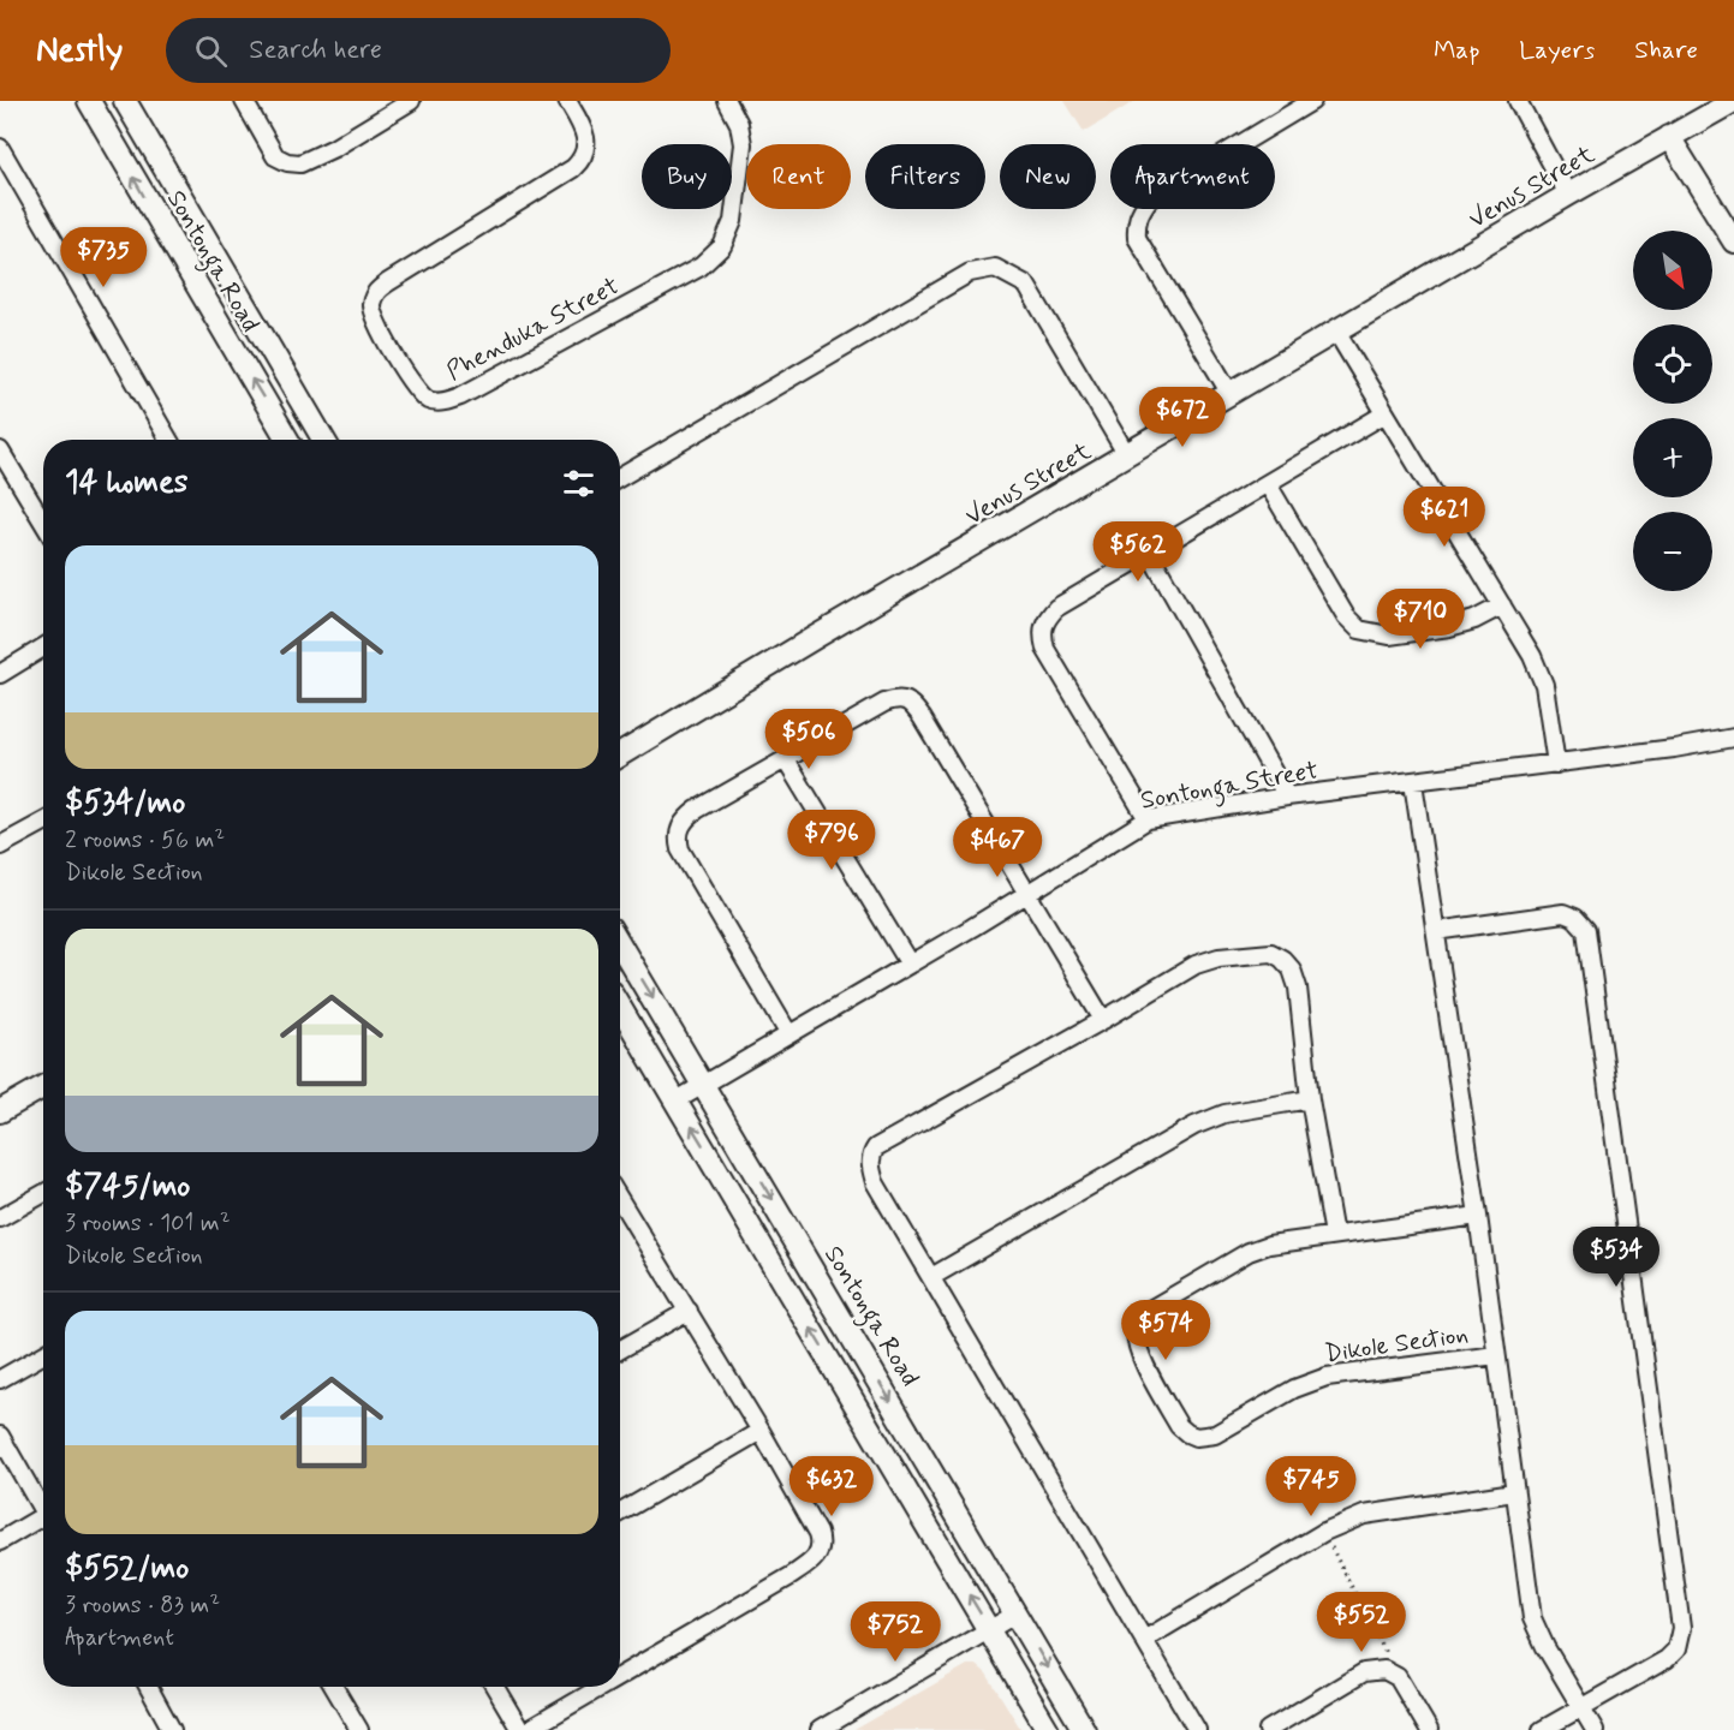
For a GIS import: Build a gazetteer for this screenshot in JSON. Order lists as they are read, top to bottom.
{
  "streets": {
    "main road": ["Venus Street", "Sontonga Road"],
    "street": ["Phenduka Street", "Sontonga Street", "Dikole Section"]
  },
  "crossings": [
    ["Sontonga Road", "Sontonga Street"]
  ],
  "north": "bottom right",
  "page": {
    "header": "Nestly",
    "search": "Search here",
    "nav": ["Map", "Layers", "Share"],
    "chip": [
      "Buy",
      "Rent",
      "Filters",
      "New",
      "Apartment"
    ],
    "price": [
      "$735",
      "$672",
      "$621",
      "$562",
      "$710",
      "$506",
      "$796",
      "$467",
      "$534",
      "$574",
      "$632",
      "$745",
      "$552",
      "$752"
    ],
    "map_buttons": ["+", "−"],
    "heading": "14 homes",
    "list": [
      {
        "name": "$534/mo",
        "note": "2 rooms · 56 m² · Dikole Section"
      },
      {
        "name": "$745/mo",
        "note": "3 rooms · 101 m² · Dikole Section"
      },
      {
        "name": "$552/mo",
        "note": "3 rooms · 83 m² · Apartment"
      }
    ]
  }
}
